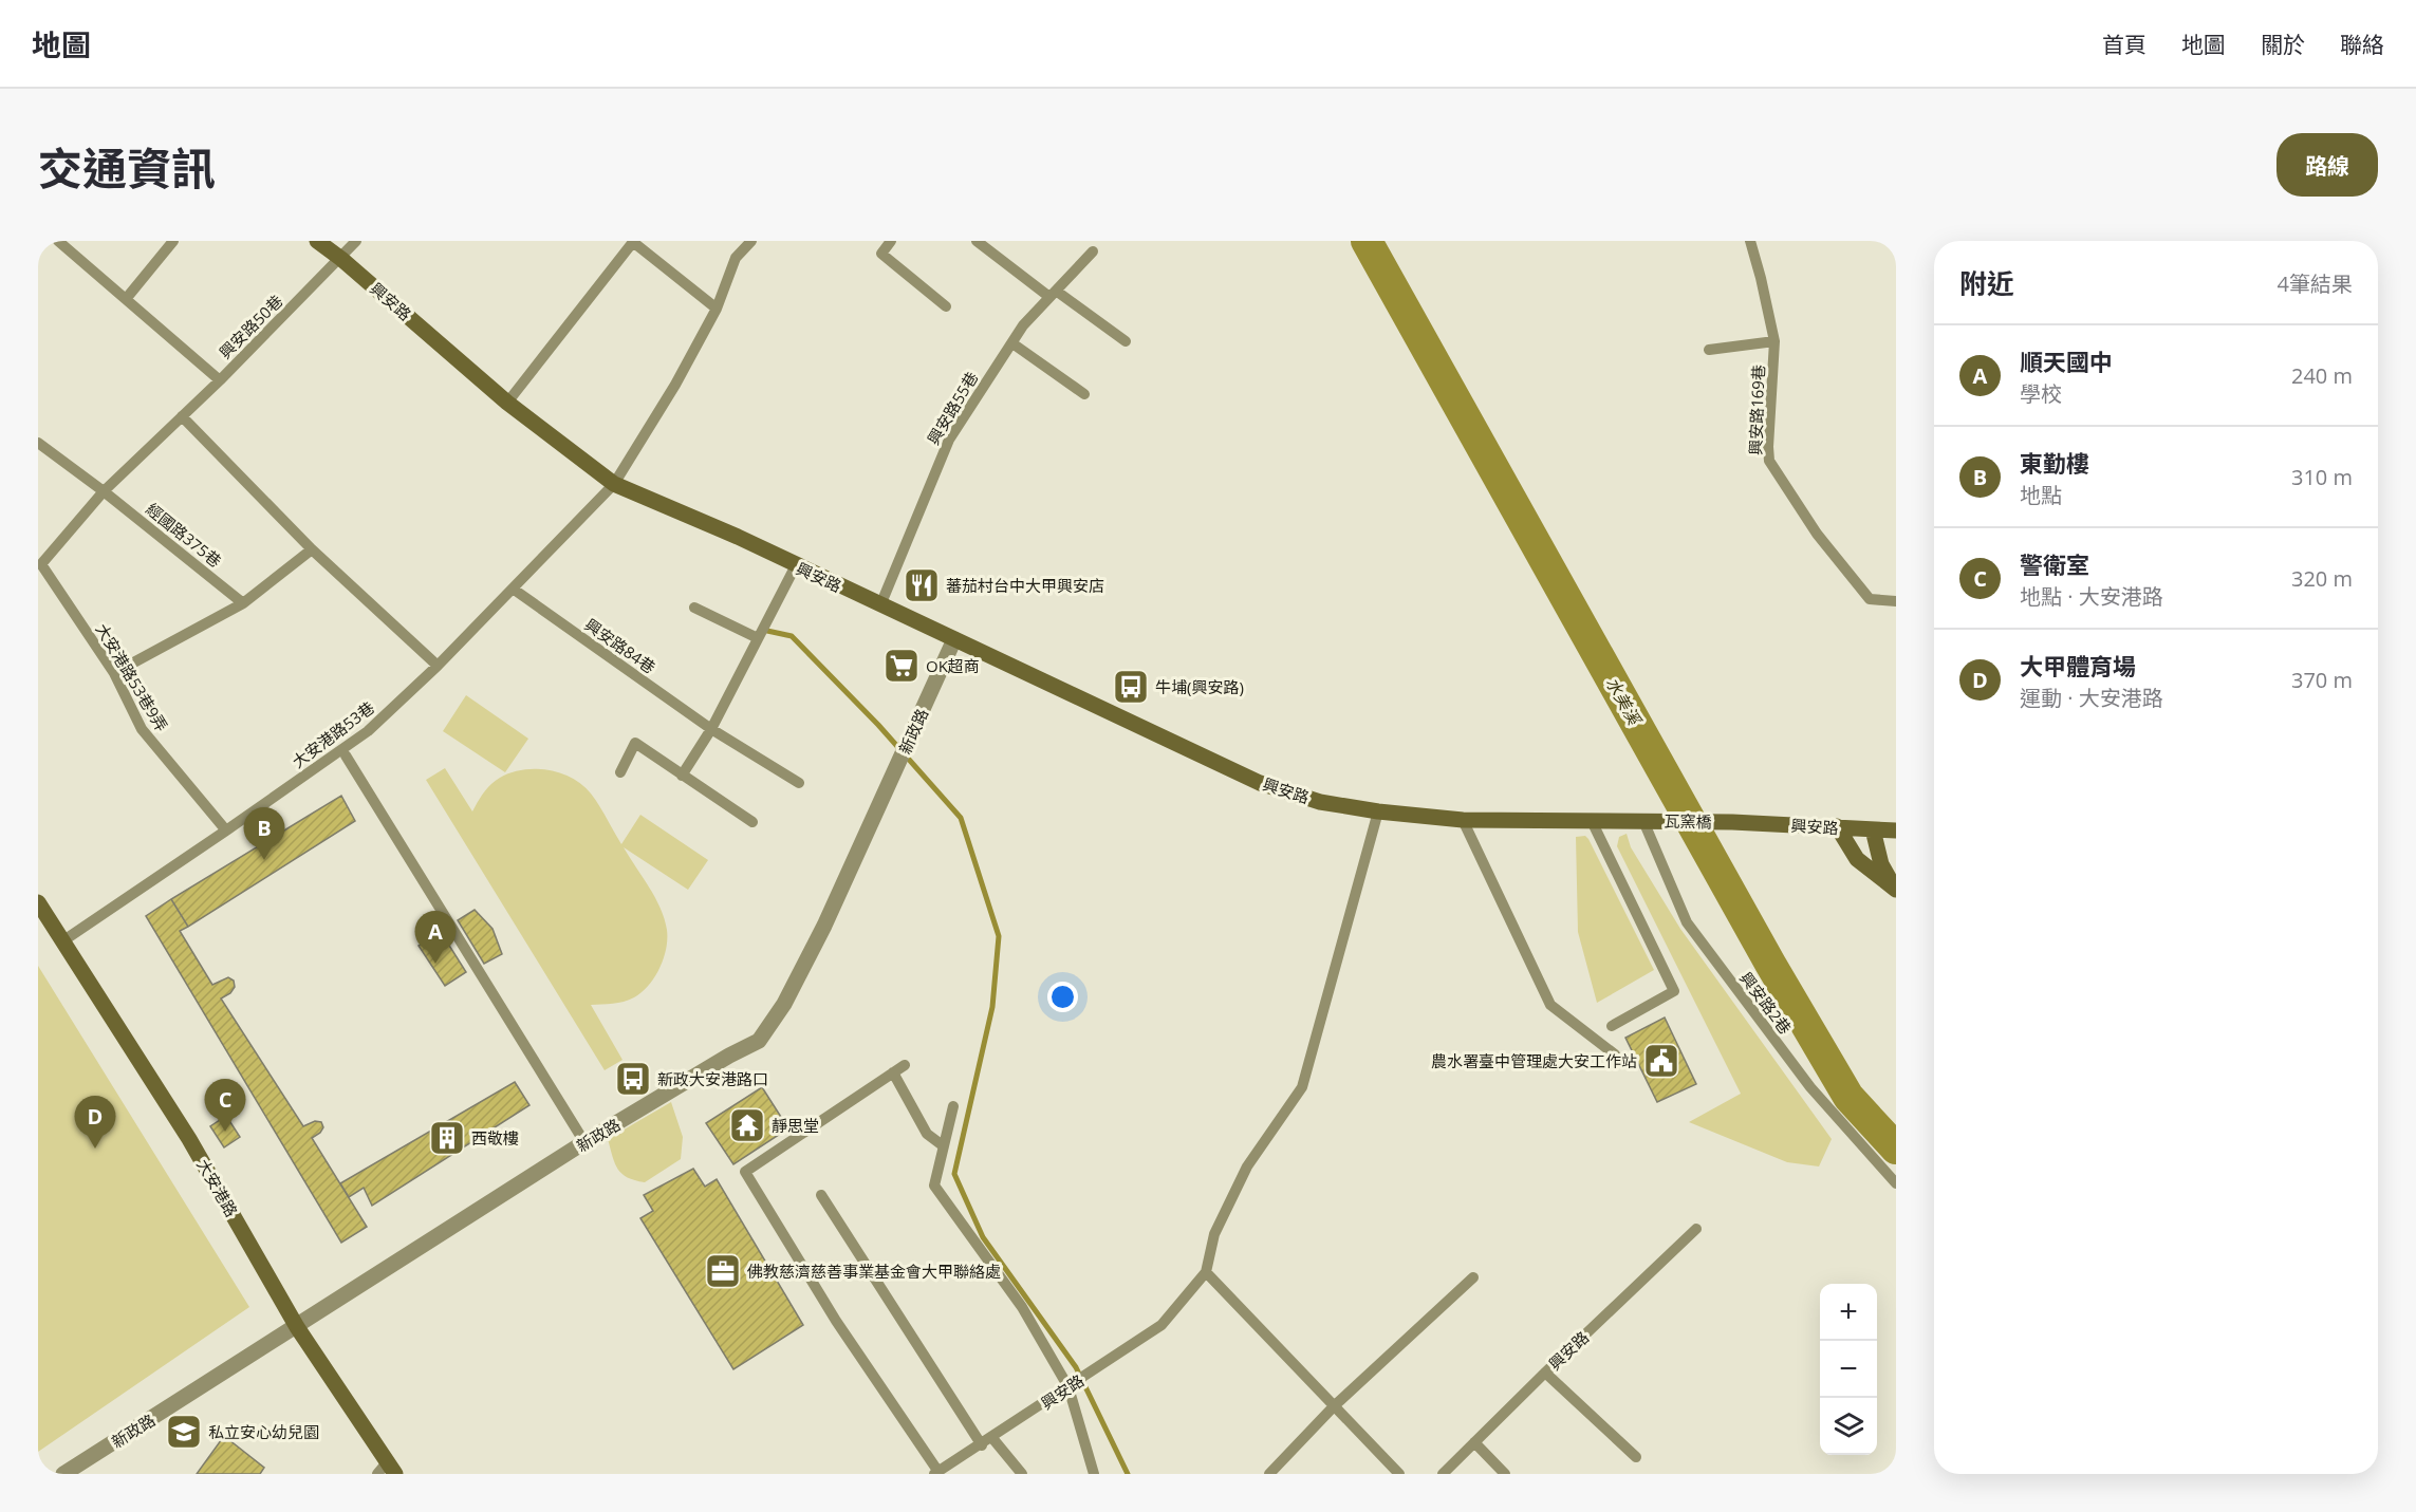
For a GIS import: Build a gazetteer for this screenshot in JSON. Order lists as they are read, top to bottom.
{
  "streets": {
    "street": [
      "興安路",
      "新政路",
      "瓦窯橋",
      "大安港路"
    ],
    "lane": [
      "興安路50巷",
      "興安路55巷",
      "興安路169巷",
      "經國路375巷",
      "興安路84巷",
      "大安港路53巷9弄",
      "大安港路53巷",
      "興安路2巷"
    ]
  },
  "crossings": [
    ["興安路", "興安路50巷"],
    ["興安路", "興安路55巷"],
    ["興安路", "新政路"],
    ["興安路", "大安港路53巷"],
    ["興安路", "瓦窯橋"],
    ["興安路", "興安路2巷"],
    ["興安路50巷", "經國路375巷"],
    ["興安路50巷", "大安港路53巷9弄"],
    ["經國路375巷", "大安港路53巷9弄"],
    ["興安路84巷", "大安港路53巷"],
    ["大安港路53巷9弄", "大安港路53巷"],
    ["新政路", "大安港路"],
    ["大安港路53巷", "大安港路"],
    ["瓦窯橋", "興安路2巷"]
  ],
  "water": ["水美溪"],
  "places": {
    "restaurant": ["蕃茄村台中大甲興安店"],
    "supermarket": ["OK超商"],
    "bus stop": ["牛埔(興安路)", "新政大安港路口"],
    "public building": ["農水署臺中管理處大安工作站"],
    "temple": ["靜思堂"],
    "building": ["西敬樓"],
    "office": ["佛教慈濟慈善事業基金會大甲聯絡處"],
    "school or university": ["私立安心幼兒園"]
  },
  "page": {
    "header": "地圖",
    "nav": [
      "首頁",
      "地圖",
      "關於",
      "聯絡"
    ],
    "title": "交通資訊",
    "buttons": "路線",
    "heading": ["附近", "4筆結果"],
    "list": [
      {
        "mark": "A",
        "name": "順天國中",
        "note": "學校",
        "value": "240 m"
      },
      {
        "mark": "B",
        "name": "東勤樓",
        "note": "地點",
        "value": "310 m"
      },
      {
        "mark": "C",
        "name": "警衛室",
        "note": "地點 · 大安港路",
        "value": "320 m"
      },
      {
        "mark": "D",
        "name": "大甲體育場",
        "note": "運動 · 大安港路",
        "value": "370 m"
      }
    ],
    "pins": [
      "B",
      "A",
      "C",
      "D"
    ],
    "map_buttons": ["+", "−"]
  }
}
